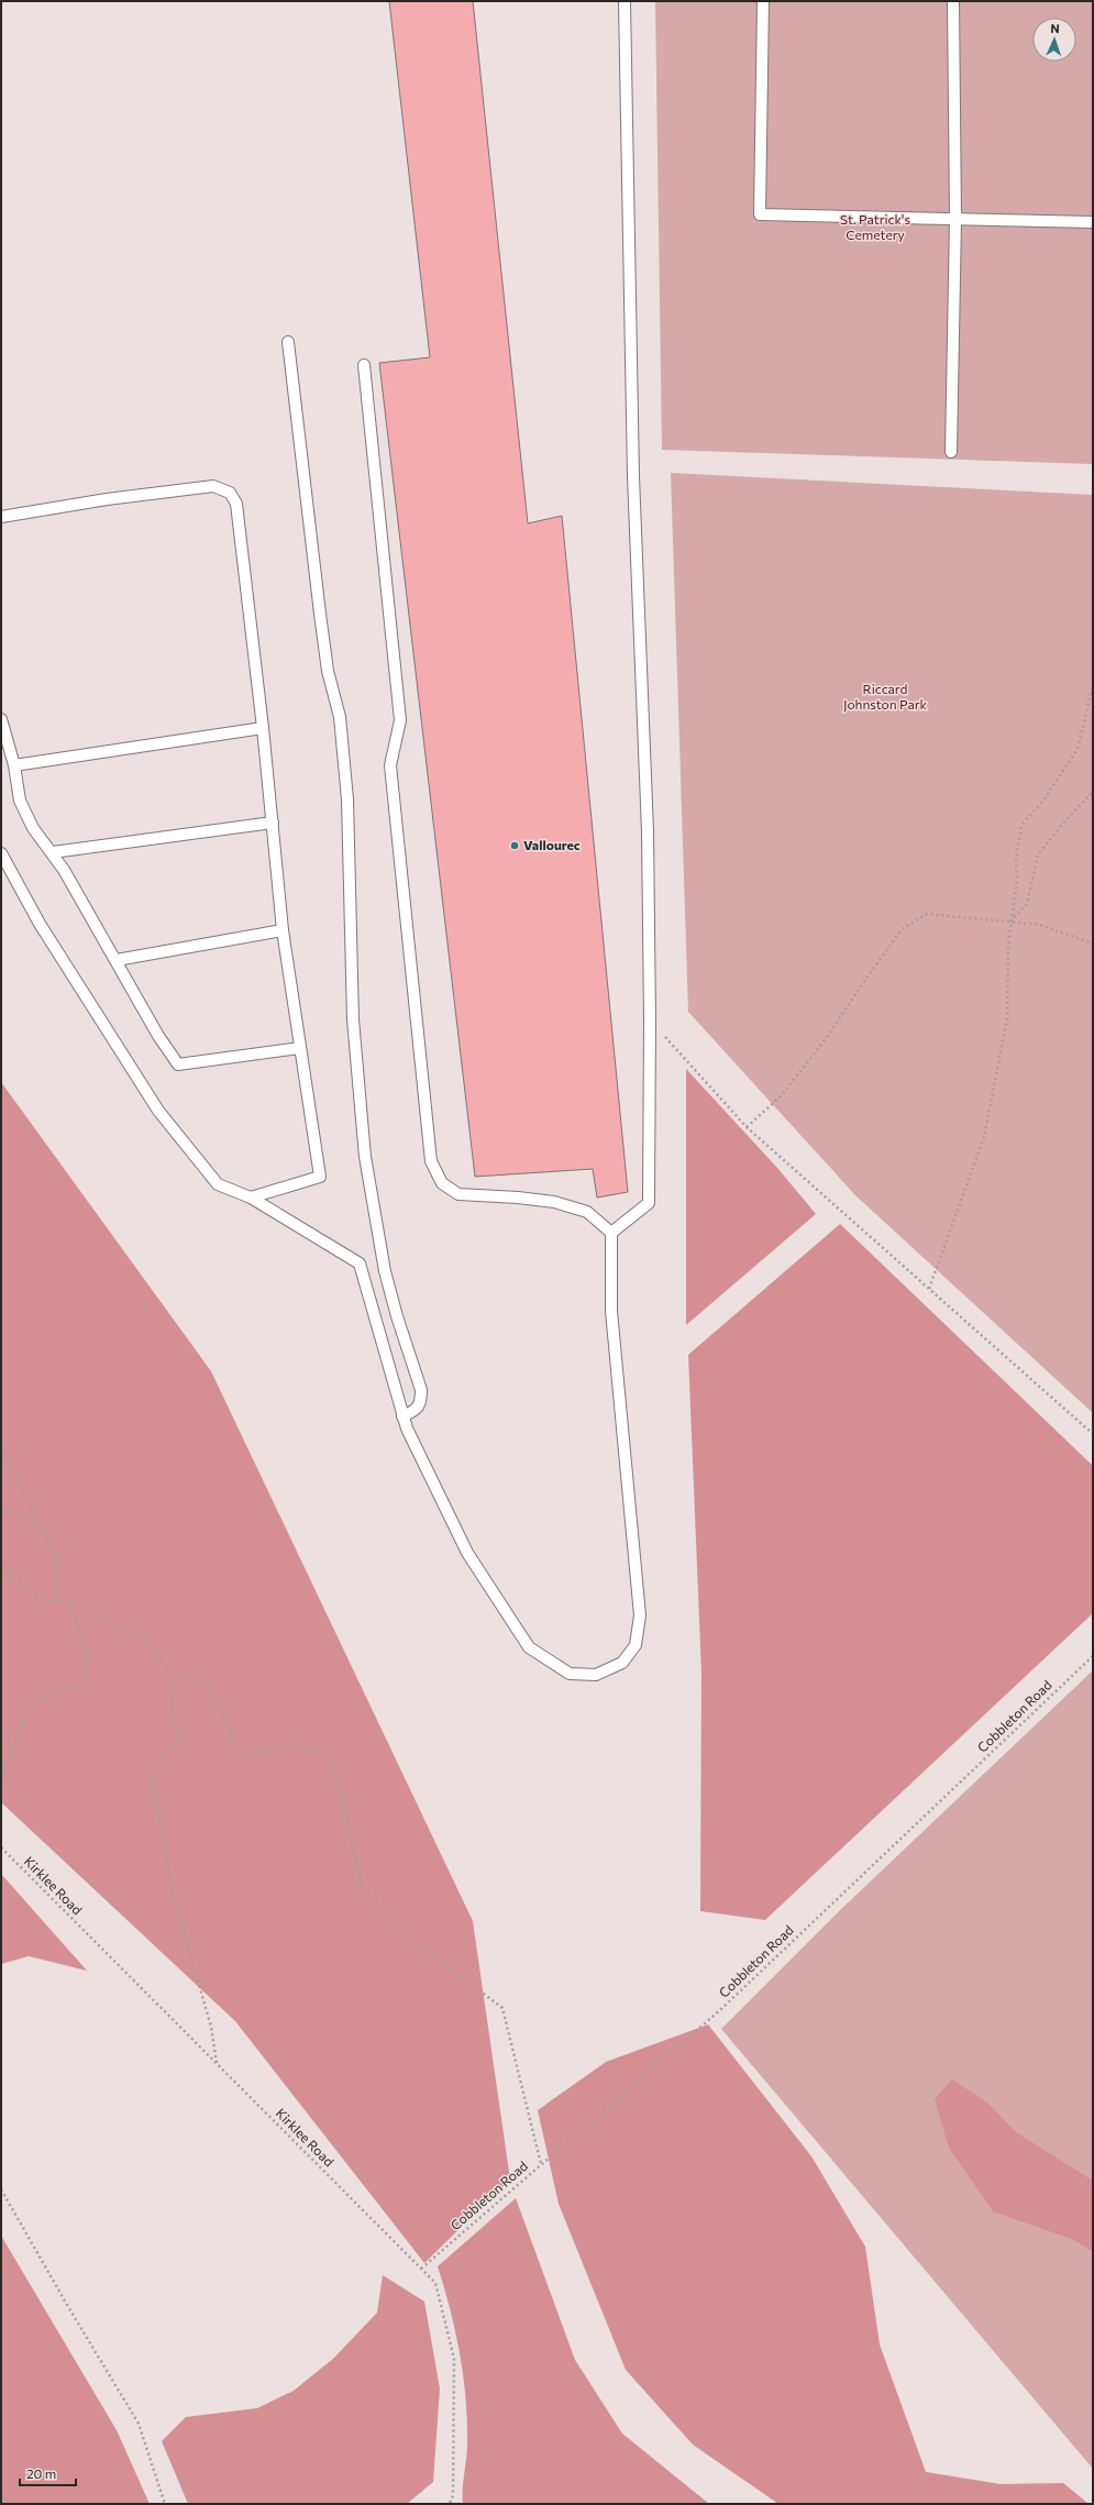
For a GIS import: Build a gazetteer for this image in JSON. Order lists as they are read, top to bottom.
{
  "streets": {
    "path": ["Cobbleton Road", "Kirklee Road"]
  },
  "crossings": [
    ["Cobbleton Road", "Kirklee Road"]
  ],
  "parks": ["St. Patrick's Cemetery", "Riccard Johnston Park"],
  "places": ["Vallourec"],
  "scale_bar": "20 m",
  "north": "top"
}
